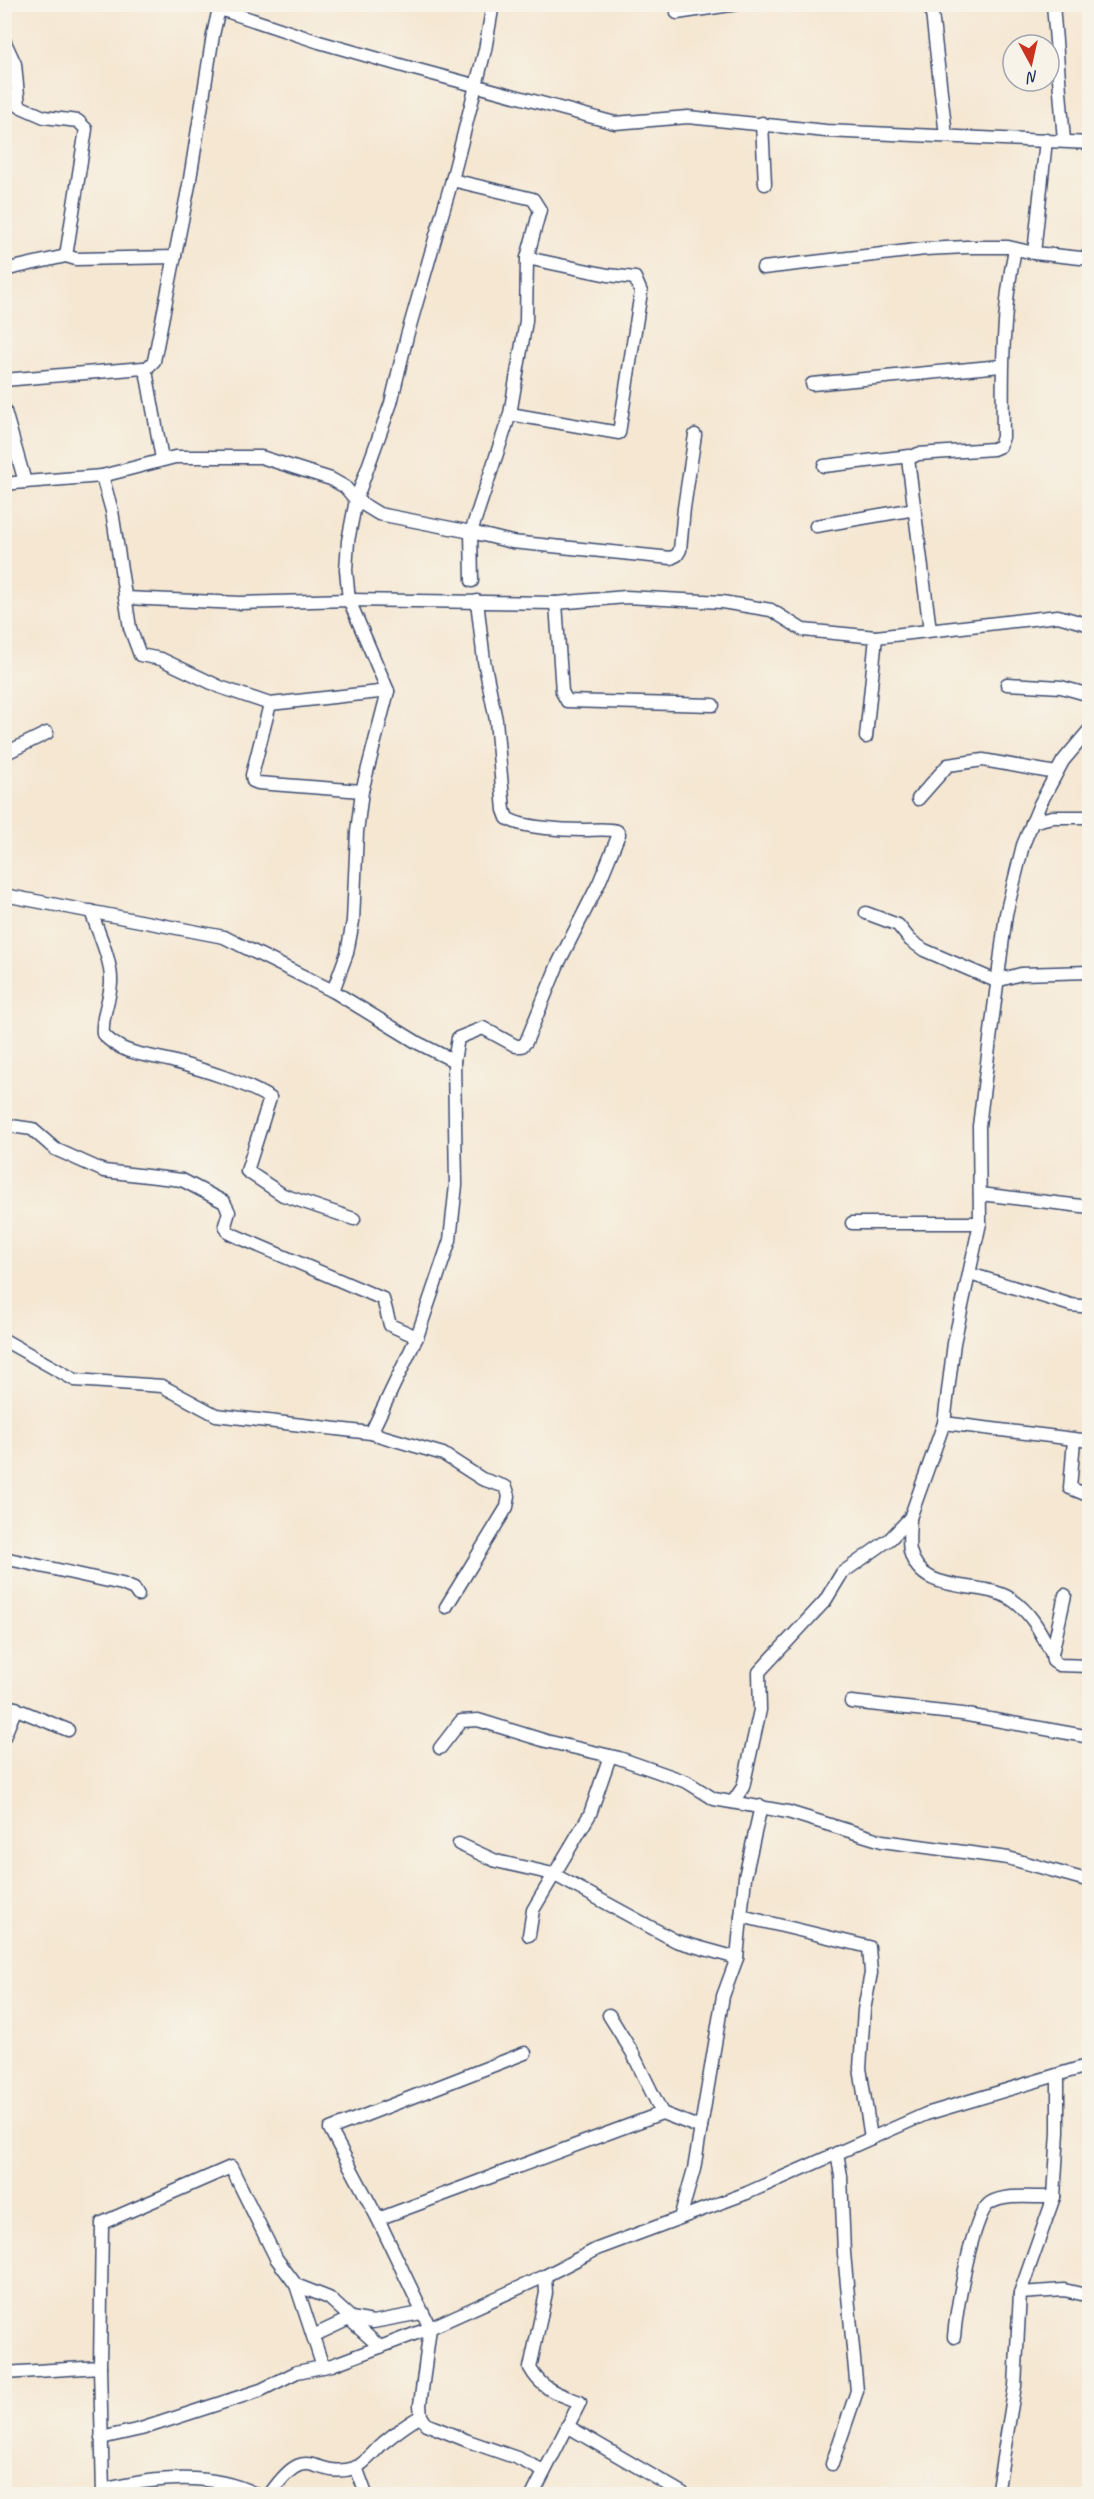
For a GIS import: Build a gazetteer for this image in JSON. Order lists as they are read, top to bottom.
{
  "north": "bottom"
}
